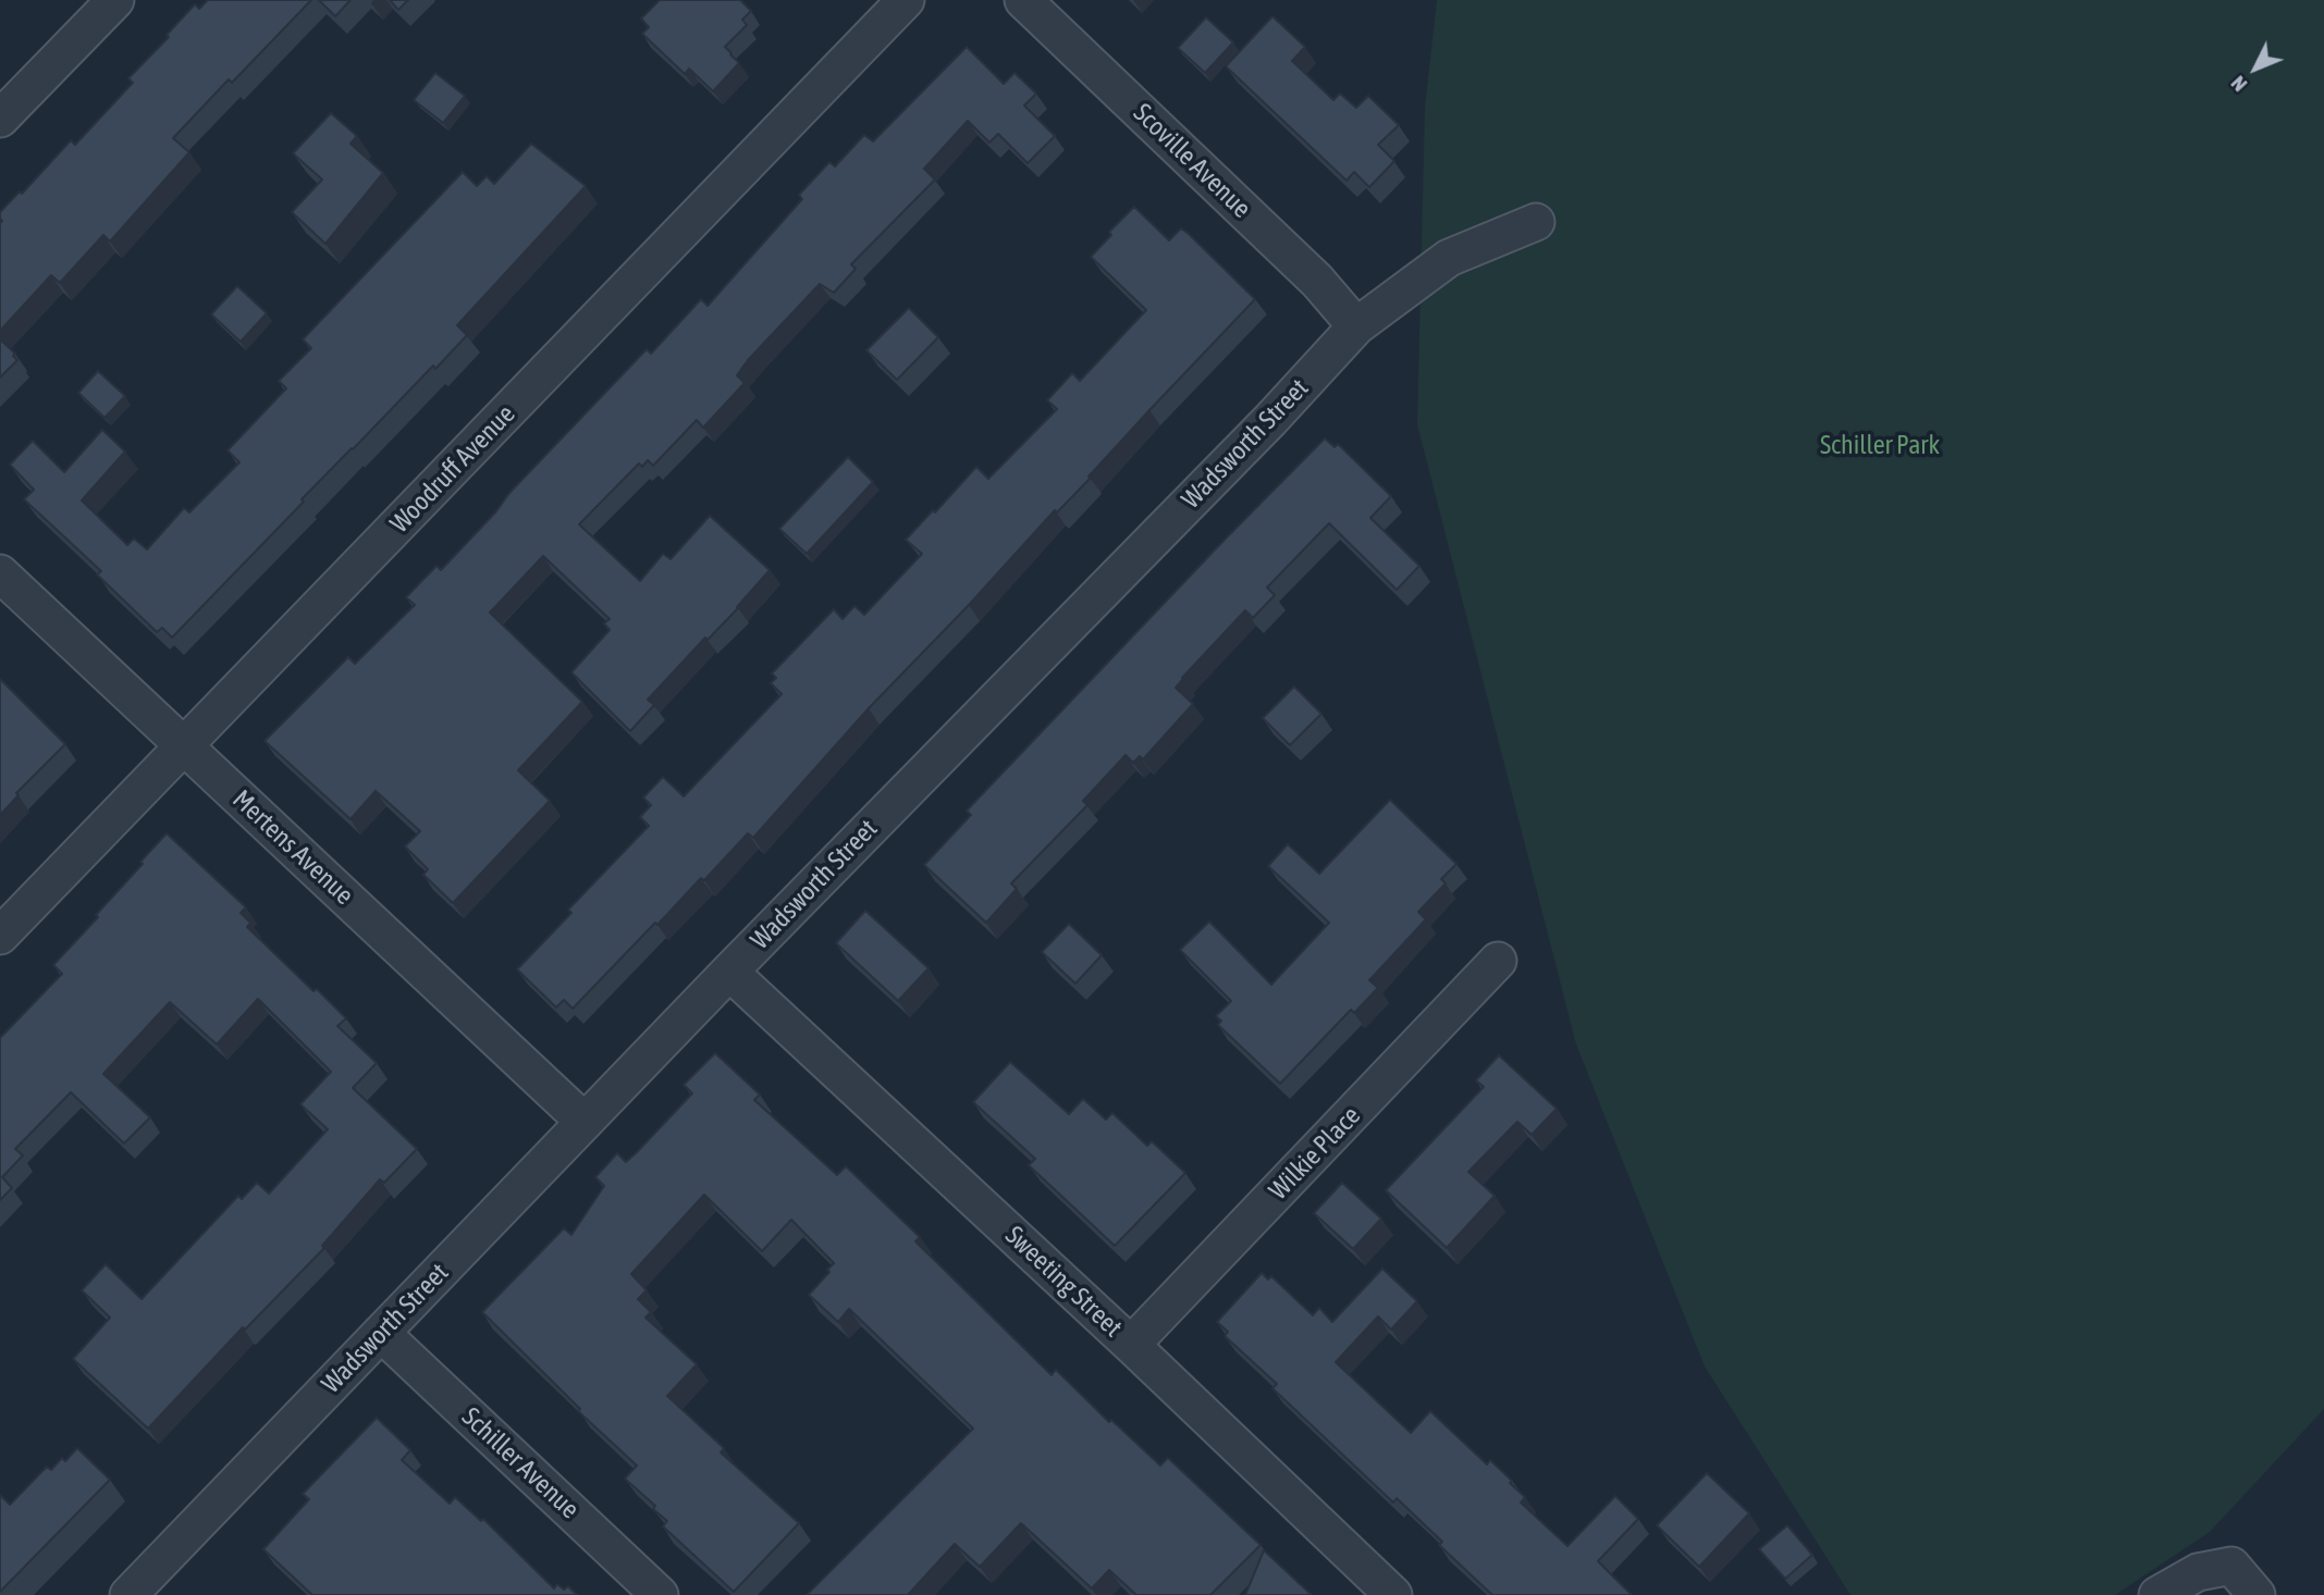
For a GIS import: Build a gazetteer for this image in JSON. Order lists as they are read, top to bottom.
{
  "streets": {
    "street": [
      "Scoville Avenue",
      "Wadsworth Street",
      "Woodruff Avenue",
      "Mertens Avenue",
      "Wilkie Place",
      "Sweeting Street",
      "Schiller Avenue"
    ]
  },
  "crossings": [
    ["Scoville Avenue", "Wadsworth Street"],
    ["Wadsworth Street", "Mertens Avenue"],
    ["Wadsworth Street", "Sweeting Street"],
    ["Wadsworth Street", "Schiller Avenue"],
    ["Woodruff Avenue", "Mertens Avenue"],
    ["Wilkie Place", "Sweeting Street"]
  ],
  "parks": ["Schiller Park"],
  "north": "bottom left"
}
